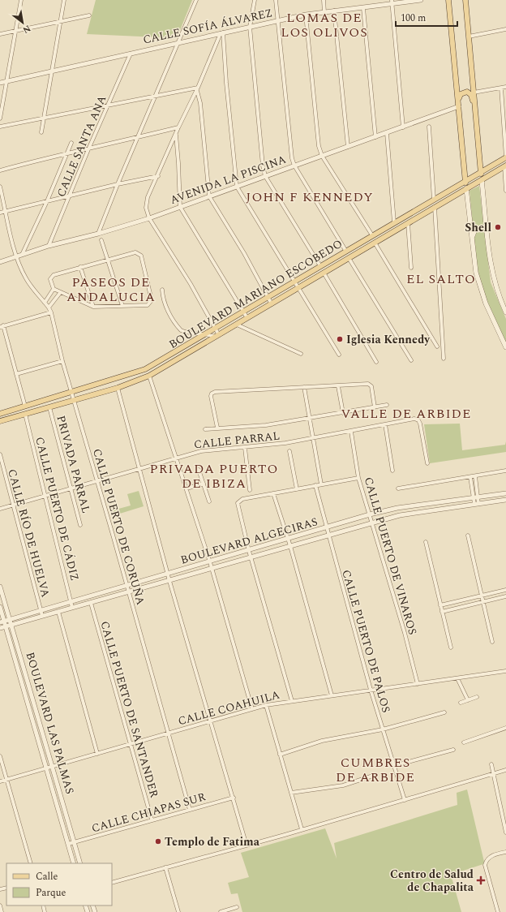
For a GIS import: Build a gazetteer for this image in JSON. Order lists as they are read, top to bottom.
{
  "streets": {
    "main road": ["BOULEVARD MARIANO ESCOBEDO"],
    "street": [
      "CALLE SOFÍA ÁLVAREZ",
      "CALLE SANTA ANA",
      "AVENIDA LA PISCINA",
      "CALLE PARRAL",
      "PRIVADA PARRAL",
      "CALLE PUERTO DE CÁDIZ",
      "CALLE PUERTO DE CORUÑA",
      "CALLE RÍO DE HUELVA",
      "BOULEVARD ALGECIRAS",
      "CALLE PUERTO DE VINAROS",
      "CALLE PUERTO DE PALOS",
      "CALLE COAHUILA",
      "CALLE PUERTO DE SANTANDER",
      "BOULEVARD LAS PALMAS",
      "CALLE CHIAPAS SUR"
    ]
  },
  "crossings": [
    ["CALLE SOFÍA ÁLVAREZ", "CALLE SANTA ANA"],
    ["CALLE SANTA ANA", "AVENIDA LA PISCINA"],
    ["AVENIDA LA PISCINA", "CALLE PUERTO DE CORUÑA"],
    ["BOULEVARD MARIANO ESCOBEDO", "PRIVADA PARRAL"],
    ["BOULEVARD MARIANO ESCOBEDO", "CALLE PUERTO DE CÁDIZ"],
    ["BOULEVARD MARIANO ESCOBEDO", "CALLE PUERTO DE CORUÑA"],
    ["CALLE PARRAL", "PRIVADA PARRAL"],
    ["CALLE PARRAL", "CALLE PUERTO DE CÁDIZ"],
    ["CALLE PARRAL", "CALLE PUERTO DE CORUÑA"],
    ["CALLE PARRAL", "CALLE RÍO DE HUELVA"],
    ["CALLE PARRAL", "CALLE PUERTO DE VINAROS"],
    ["CALLE PUERTO DE CÁDIZ", "BOULEVARD ALGECIRAS"],
    ["CALLE PUERTO DE CORUÑA", "BOULEVARD ALGECIRAS"],
    ["CALLE PUERTO DE CORUÑA", "CALLE COAHUILA"],
    ["CALLE PUERTO DE CORUÑA", "CALLE CHIAPAS SUR"],
    ["CALLE RÍO DE HUELVA", "BOULEVARD ALGECIRAS"],
    ["BOULEVARD ALGECIRAS", "CALLE PUERTO DE VINAROS"],
    ["BOULEVARD ALGECIRAS", "CALLE PUERTO DE PALOS"],
    ["BOULEVARD ALGECIRAS", "CALLE PUERTO DE SANTANDER"],
    ["BOULEVARD ALGECIRAS", "BOULEVARD LAS PALMAS"],
    ["CALLE PUERTO DE VINAROS", "CALLE COAHUILA"],
    ["CALLE PUERTO DE PALOS", "CALLE COAHUILA"],
    ["CALLE COAHUILA", "CALLE PUERTO DE SANTANDER"],
    ["CALLE COAHUILA", "BOULEVARD LAS PALMAS"],
    ["CALLE PUERTO DE SANTANDER", "CALLE CHIAPAS SUR"],
    ["BOULEVARD LAS PALMAS", "CALLE CHIAPAS SUR"]
  ],
  "districts": [
    "LOMAS DE LOS OLIVOS",
    "JOHN F KENNEDY",
    "EL SALTO",
    "PASEOS DE ANDALUCIA",
    "VALLE DE ARBIDE",
    "PRIVADA PUERTO DE IBIZA",
    "CUMBRES DE ARBIDE"
  ],
  "places": {
    "other": ["Shell", "Iglesia Kennedy", "Templo de Fatima"],
    "health": ["Centro de Salud de Chapalita"]
  },
  "legend": ["Calle", "Parque"],
  "scale_bar": "100 m",
  "north": "bottom right"
}
